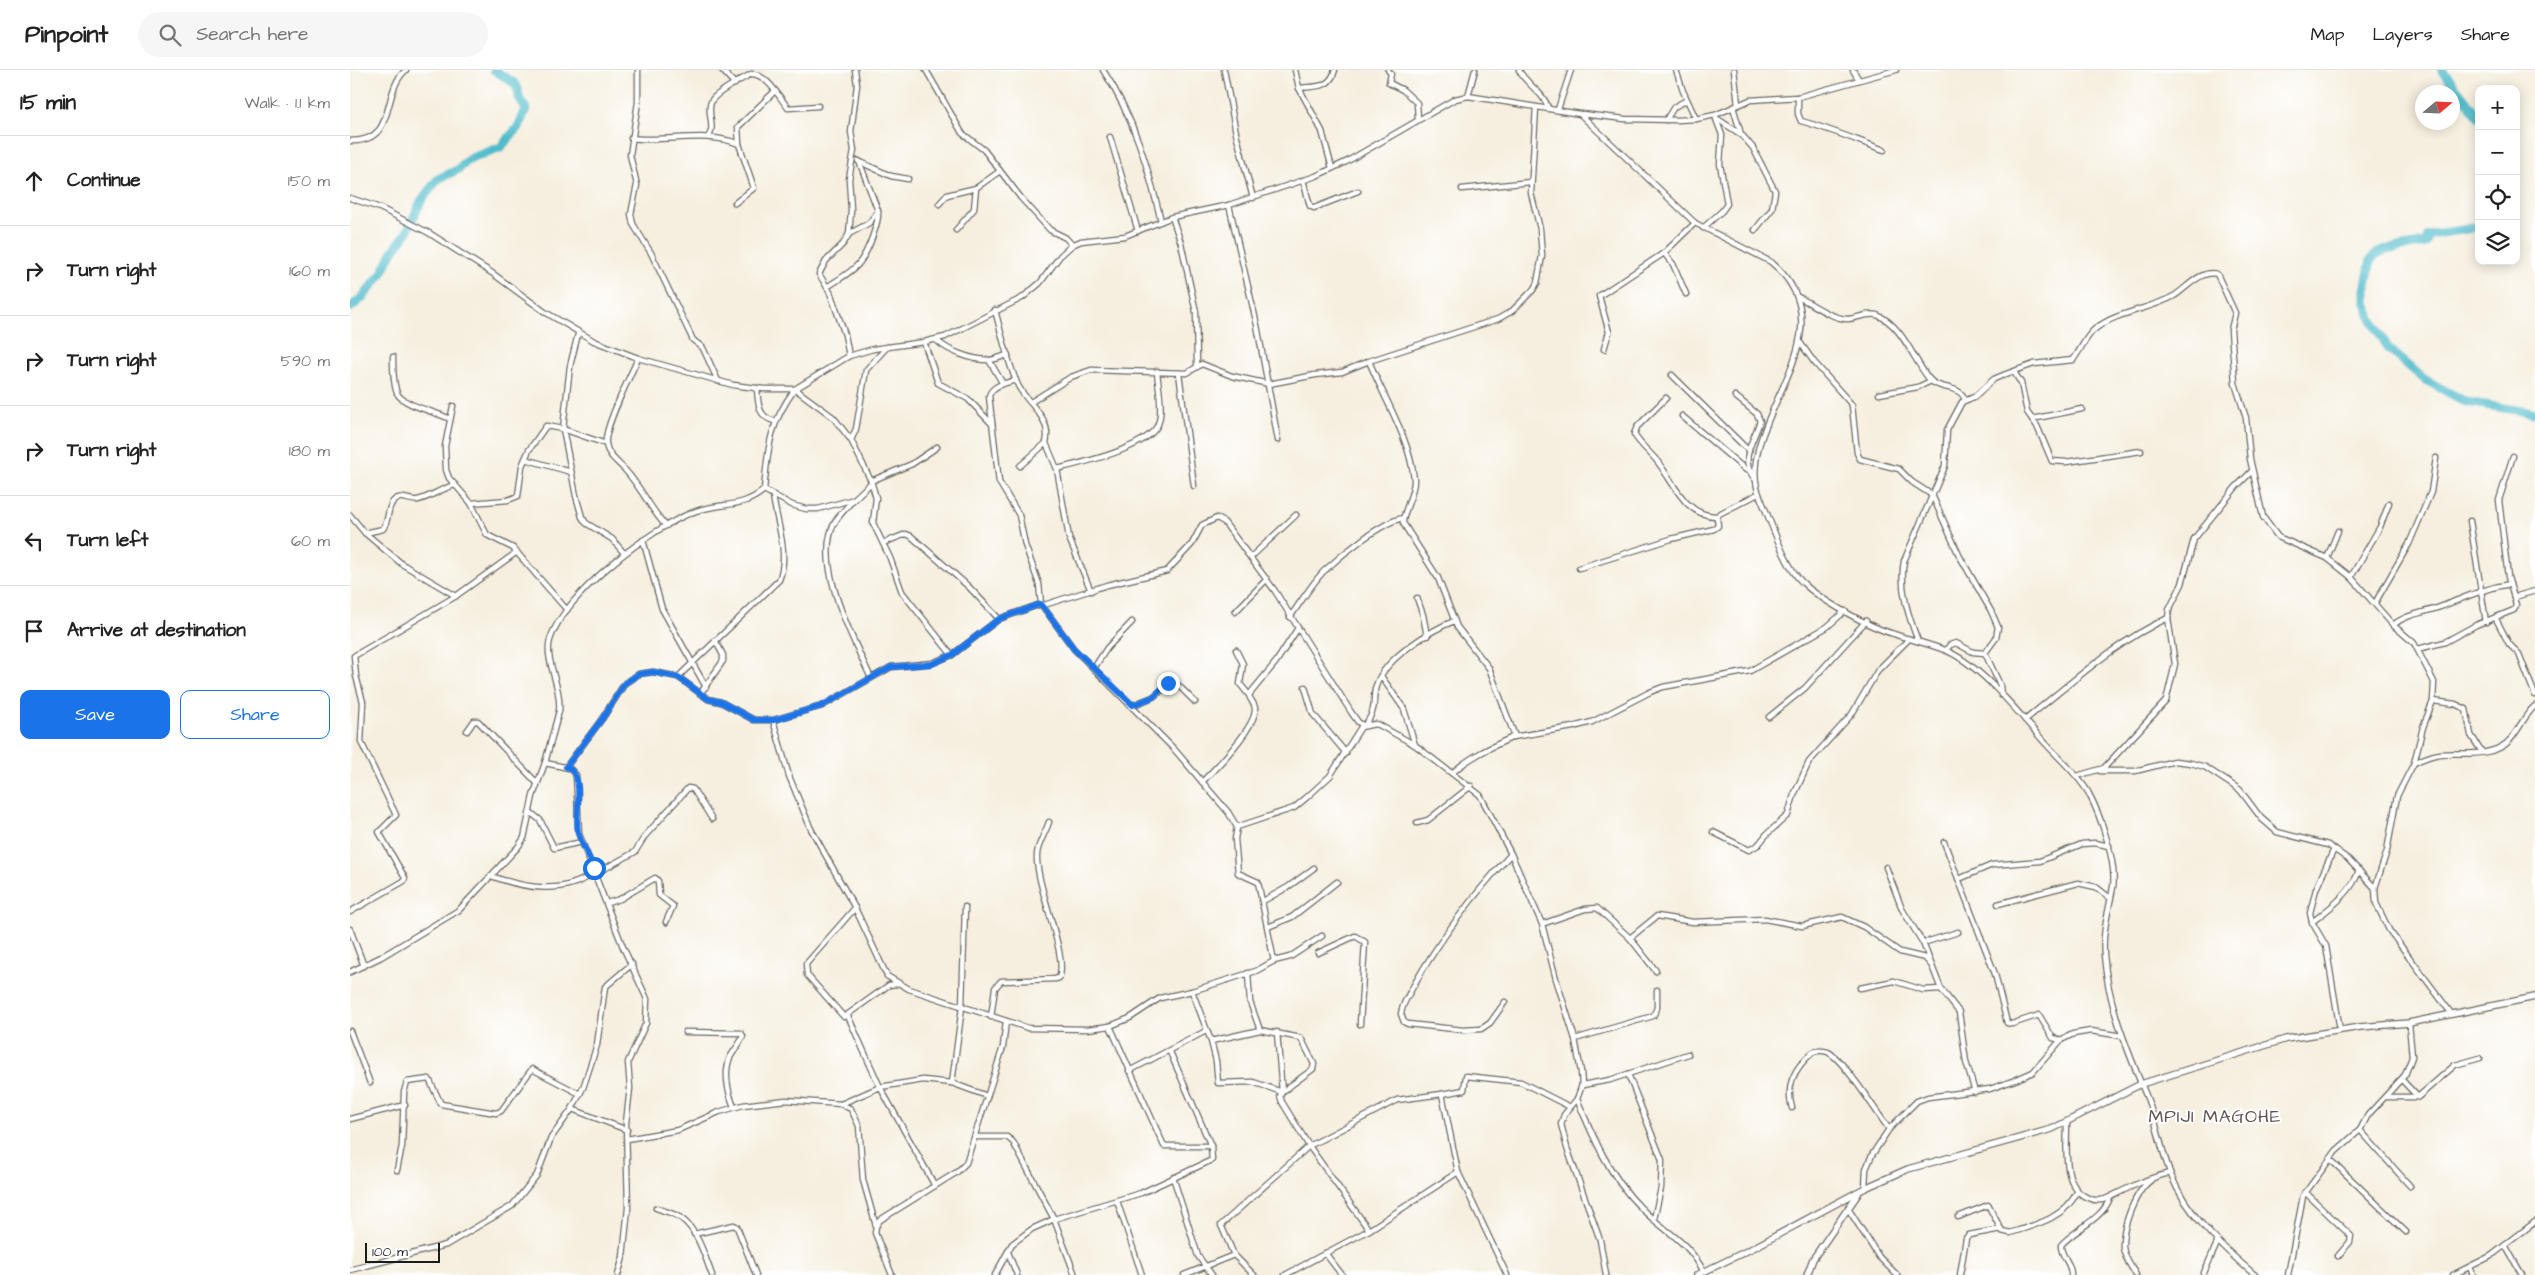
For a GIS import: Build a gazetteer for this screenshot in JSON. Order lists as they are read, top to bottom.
{
  "districts": ["MPIJI MAGOHE"],
  "scale_bar": "100 m",
  "north": "right",
  "page": {
    "header": "Pinpoint",
    "search": "Search here",
    "nav": ["Map", "Layers", "Share"],
    "heading": ["15 min", "Walk · 1.1 km"],
    "map_buttons": ["+", "−"],
    "list": [
      ["Continue", "150 m"],
      ["Turn right", "160 m"],
      ["Turn right", "590 m"],
      ["Turn right", "180 m"],
      ["Turn left", "60 m"],
      "Arrive at destination"
    ],
    "buttons": ["Save", "Share"],
    "scale": "100 m"
  }
}
